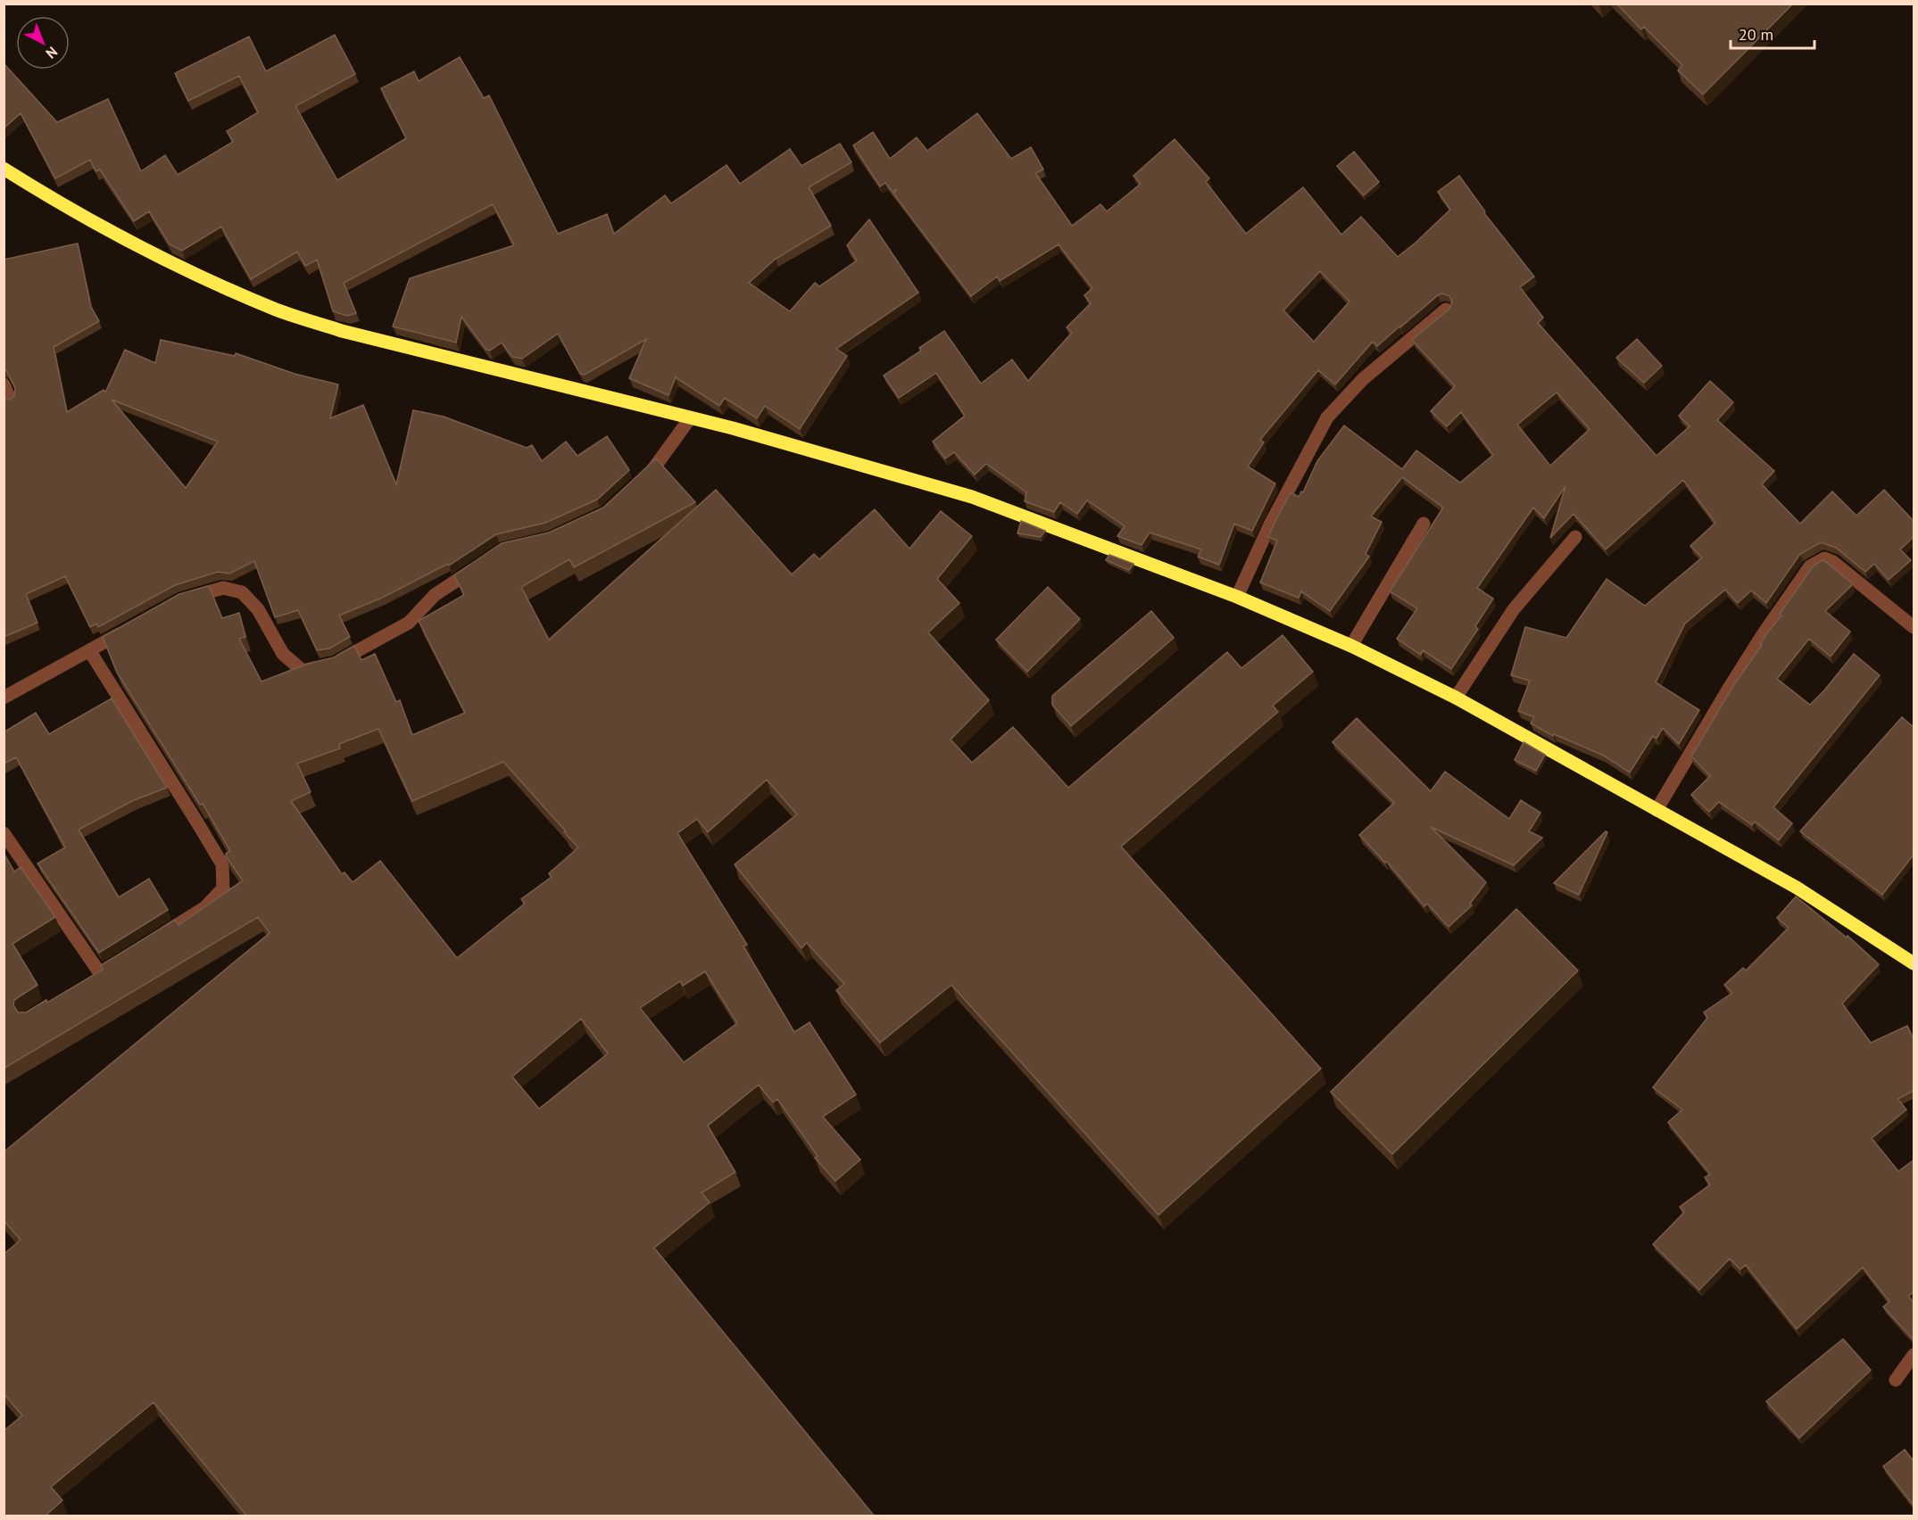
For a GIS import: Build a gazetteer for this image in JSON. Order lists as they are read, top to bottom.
{
  "scale_bar": "20 m",
  "north": "bottom right"
}
